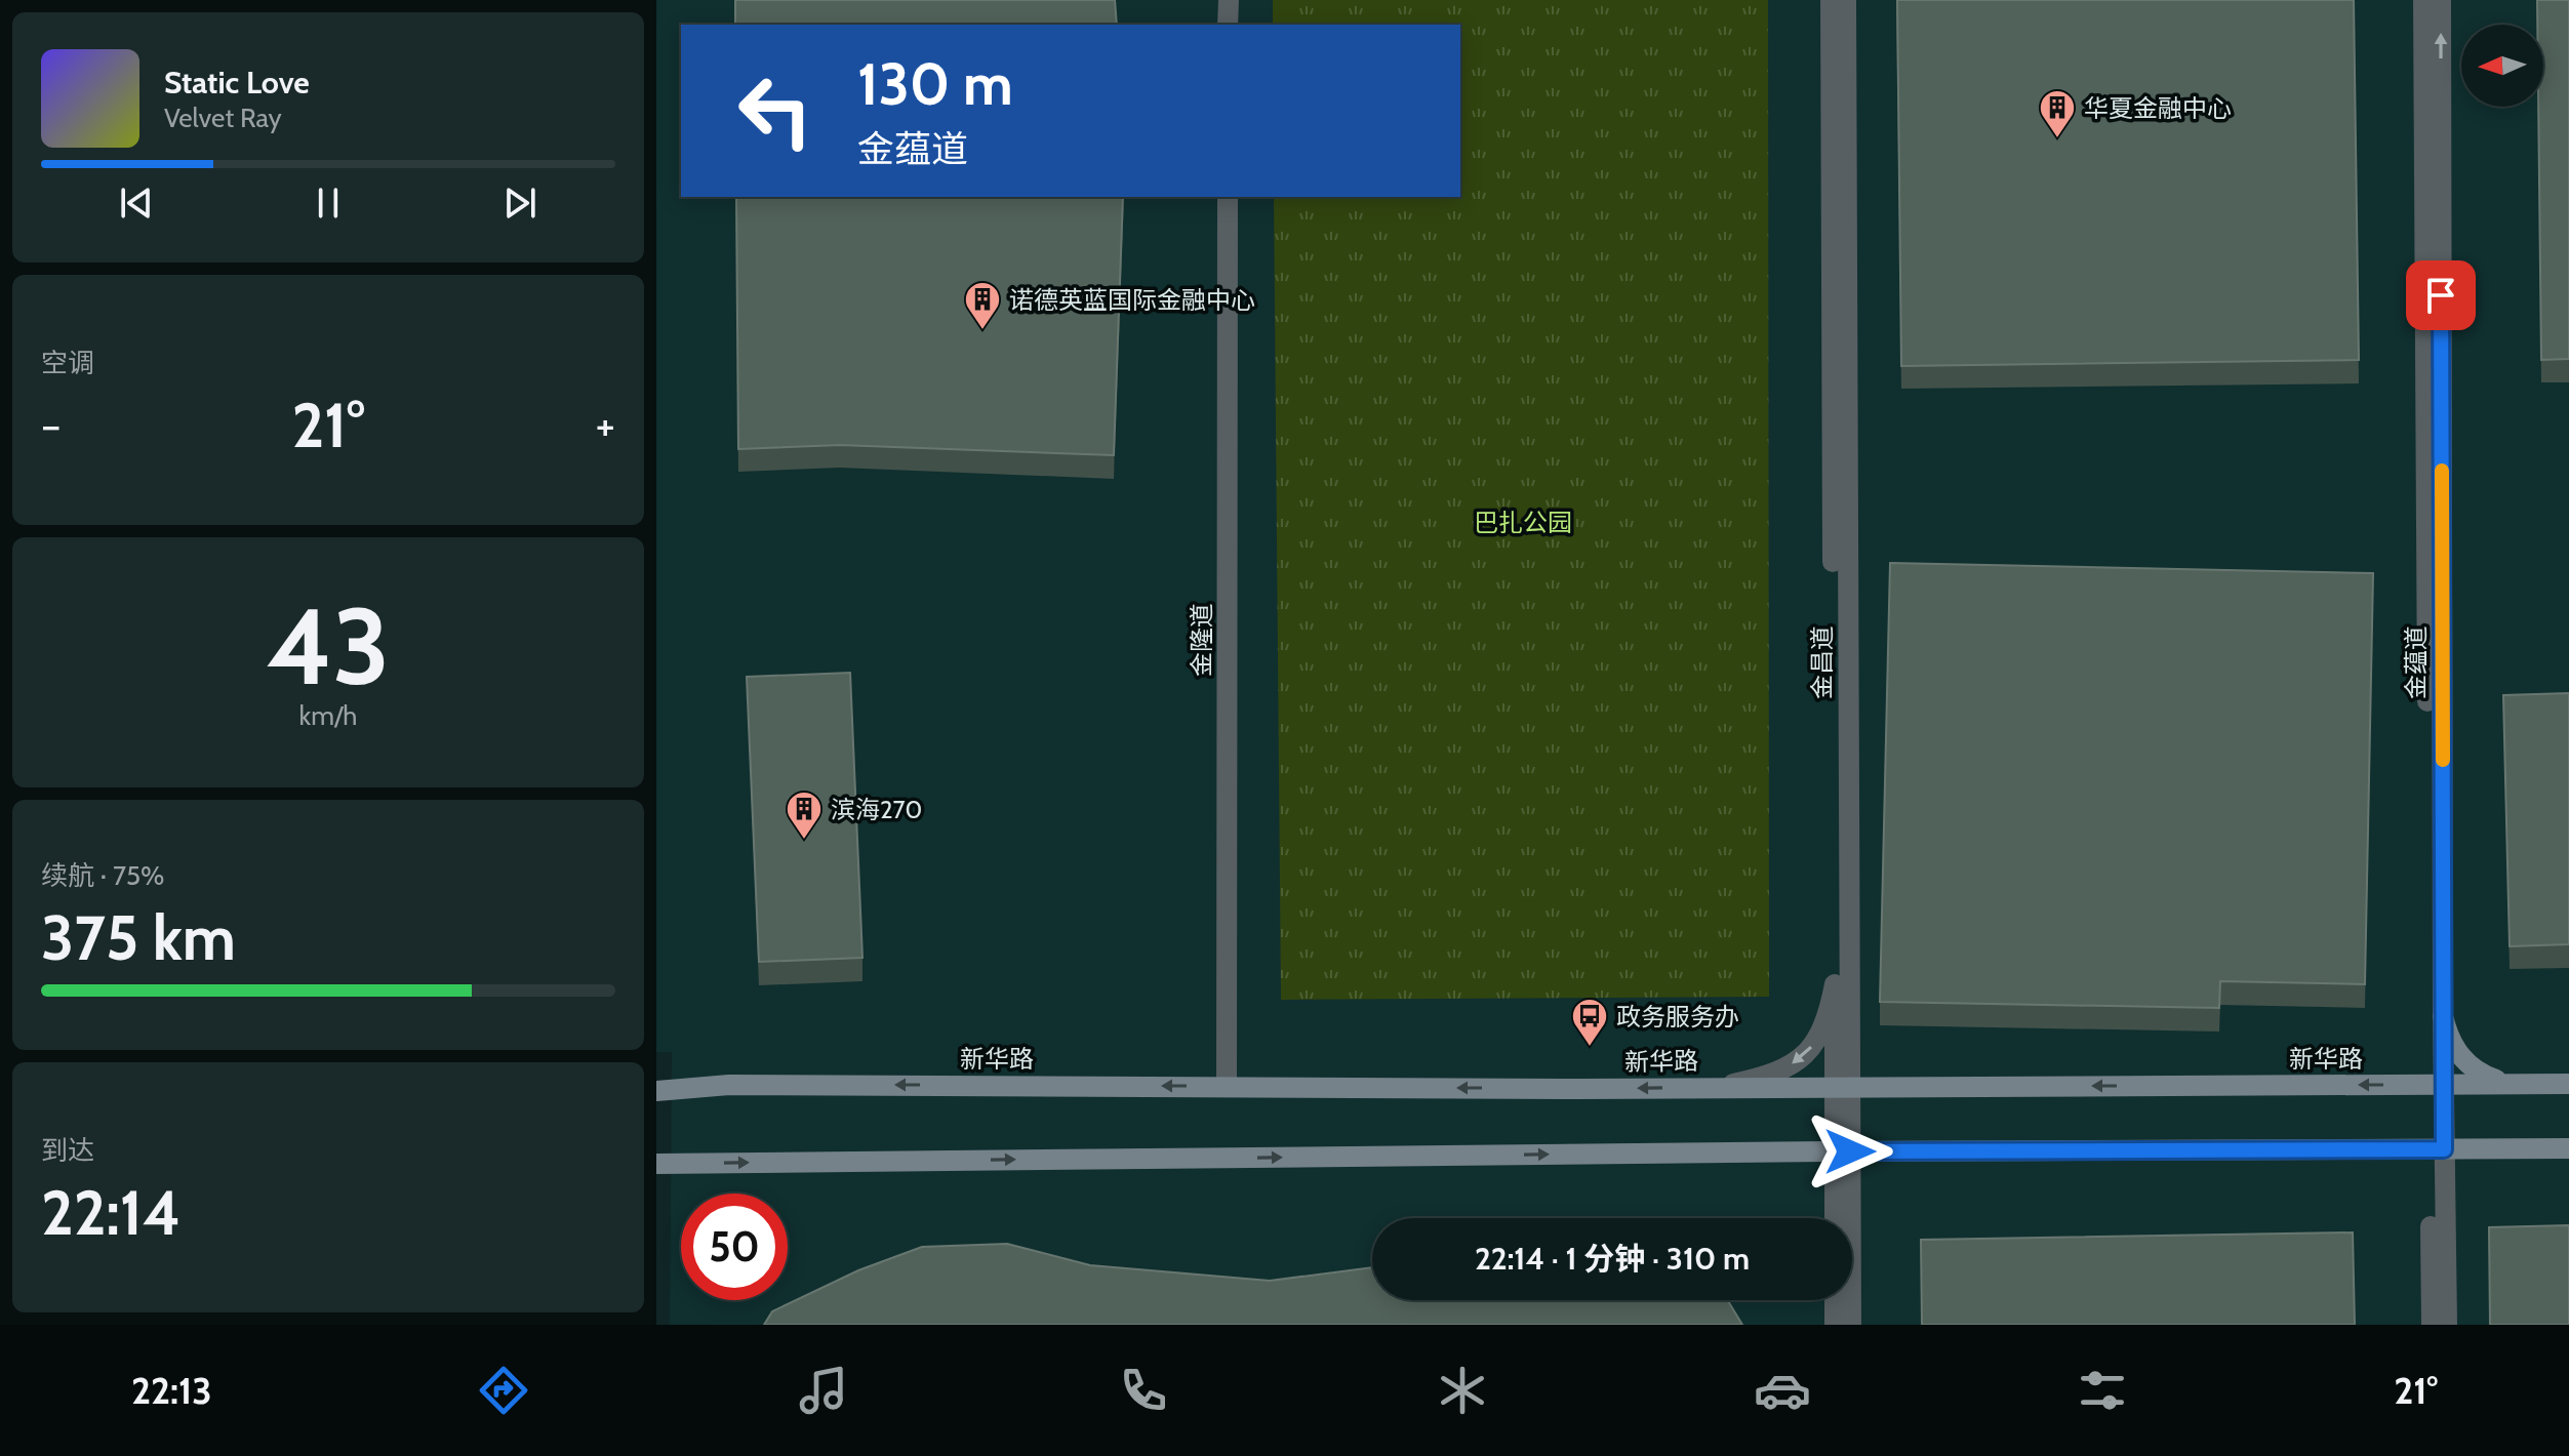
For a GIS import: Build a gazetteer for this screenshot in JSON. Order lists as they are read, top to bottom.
{
  "streets": {
    "main road": ["新华路"],
    "street": ["金隆道", "金昌道", "金蕴道"]
  },
  "crossings": [
    ["金隆道", "新华路"],
    ["金昌道", "新华路"],
    ["金蕴道", "新华路"]
  ],
  "parks": ["巴扎公园"],
  "places": {
    "building": ["华夏金融中心", "诺德英蓝国际金融中心", "滨海270"],
    "bus stop": ["政务服务办"]
  },
  "north": "left",
  "page": {
    "turn": ["130 m", "金蕴道"],
    "song": ["Static Love", "Velvet Ray"],
    "tile": [
      "空调",
      ["43", "km/h"],
      ["续航 · 75%", "375 km"],
      ["到达", "22:14"]
    ],
    "heat": ["−", "21°", "+"],
    "limit": "50",
    "trip": "22:14 · 1 分钟 · 310 m",
    "tabs": ["22:13", "21°"]
  }
}
